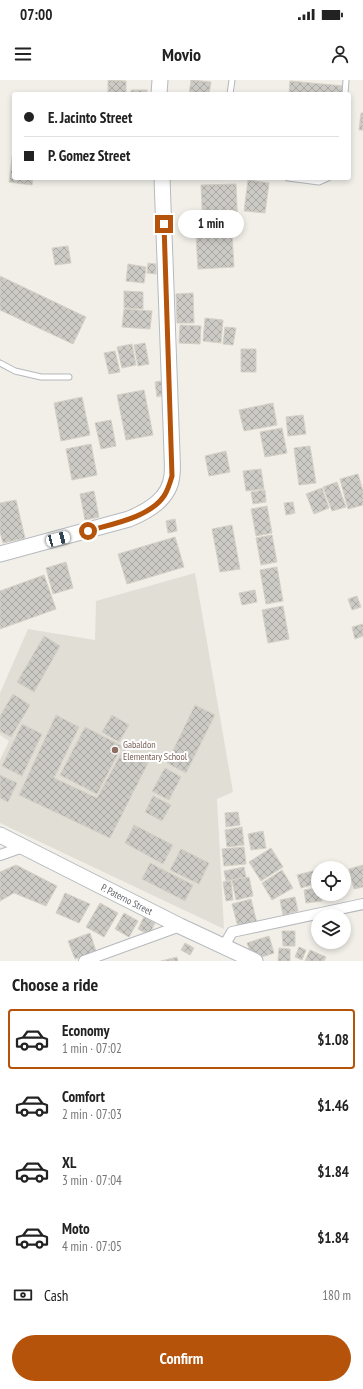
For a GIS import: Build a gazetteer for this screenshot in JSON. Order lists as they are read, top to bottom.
{
  "streets": {
    "main road": ["P. Paterno Street"]
  },
  "places": ["Gabaldon Elementary School"],
  "page": {
    "status": "07:00",
    "header": "Movio",
    "banner": ["E. Jacinto Street", "P. Gomez Street"],
    "bubble": "1 min",
    "heading": "Choose a ride",
    "list": [
      {
        "name": "Economy",
        "note": "1 min · 07:02",
        "value": "$1.08"
      },
      {
        "name": "Comfort",
        "note": "2 min · 07:03",
        "value": "$1.46"
      },
      {
        "name": "XL",
        "note": "3 min · 07:04",
        "value": "$1.84"
      },
      {
        "name": "Moto",
        "note": "4 min · 07:05",
        "value": "$1.84"
      }
    ],
    "pay": ["Cash", "180 m"],
    "buttons": "Confirm"
  }
}
